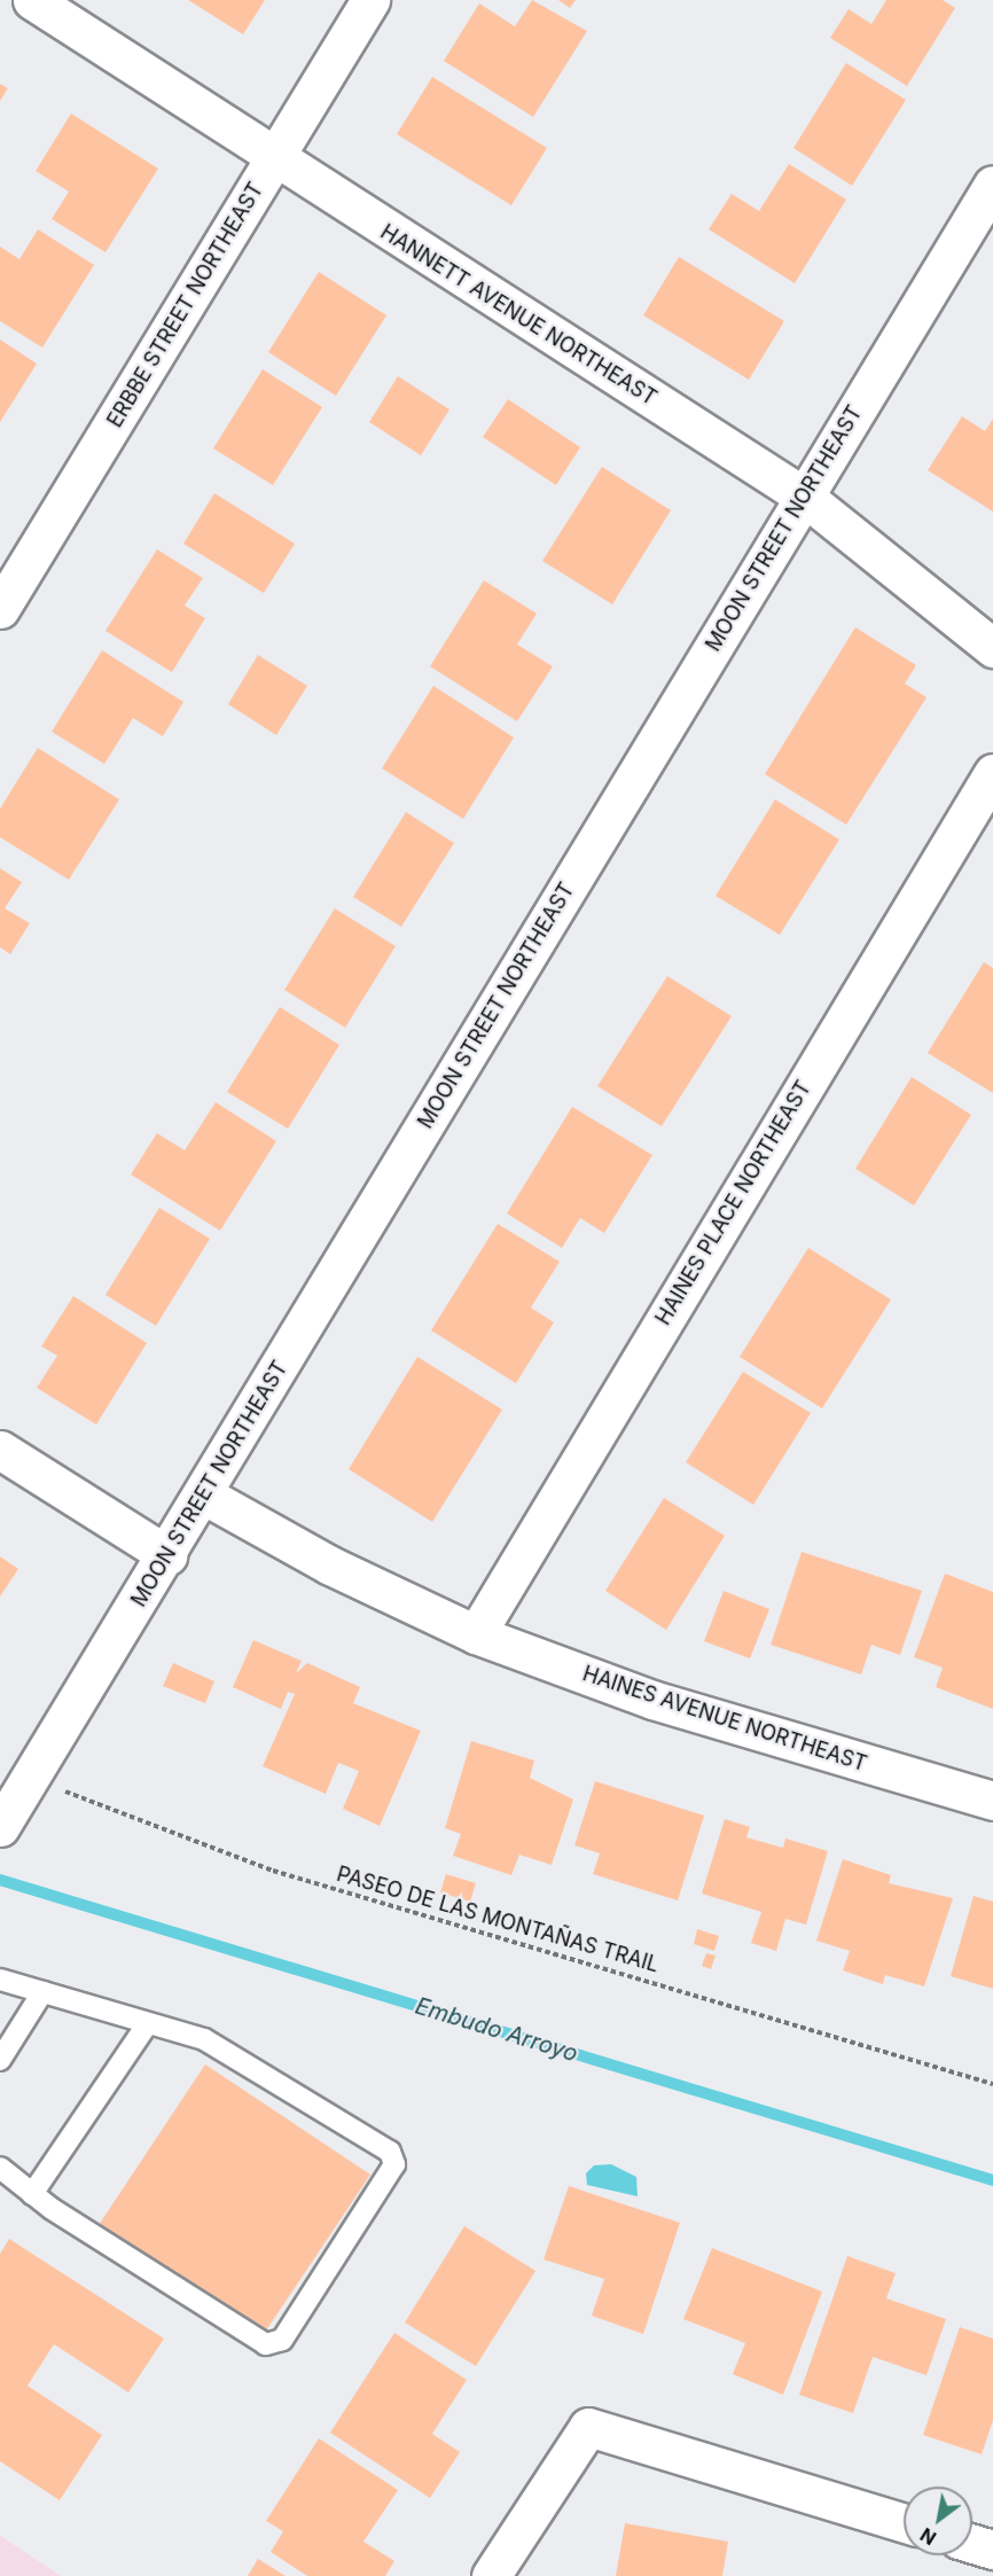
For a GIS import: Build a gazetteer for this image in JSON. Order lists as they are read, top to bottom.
{
  "streets": {
    "street": [
      "ERBBE STREET NORTHEAST",
      "HANNETT AVENUE NORTHEAST",
      "MOON STREET NORTHEAST",
      "HAINES PLACE NORTHEAST",
      "HAINES AVENUE NORTHEAST"
    ],
    "path": ["PASEO DE LAS MONTAÑAS TRAIL"]
  },
  "crossings": [
    ["ERBBE STREET NORTHEAST", "HANNETT AVENUE NORTHEAST"],
    ["HANNETT AVENUE NORTHEAST", "MOON STREET NORTHEAST"],
    ["MOON STREET NORTHEAST", "HAINES AVENUE NORTHEAST"],
    ["MOON STREET NORTHEAST", "PASEO DE LAS MONTAÑAS TRAIL"],
    ["HAINES PLACE NORTHEAST", "HAINES AVENUE NORTHEAST"]
  ],
  "water": ["Embudo Arroyo"],
  "north": "bottom left"
}
